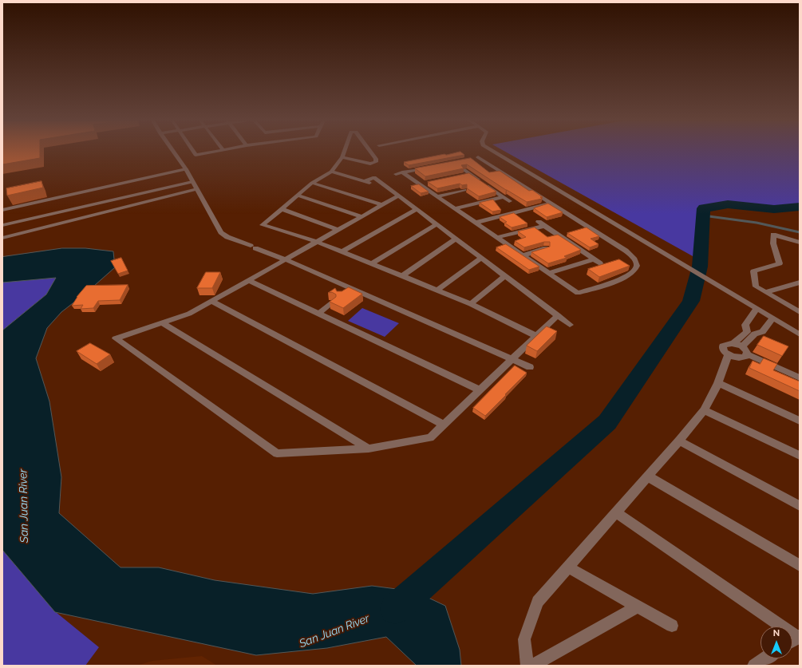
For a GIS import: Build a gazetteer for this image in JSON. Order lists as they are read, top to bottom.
{
  "water": ["San Juan River"],
  "north": "top"
}
